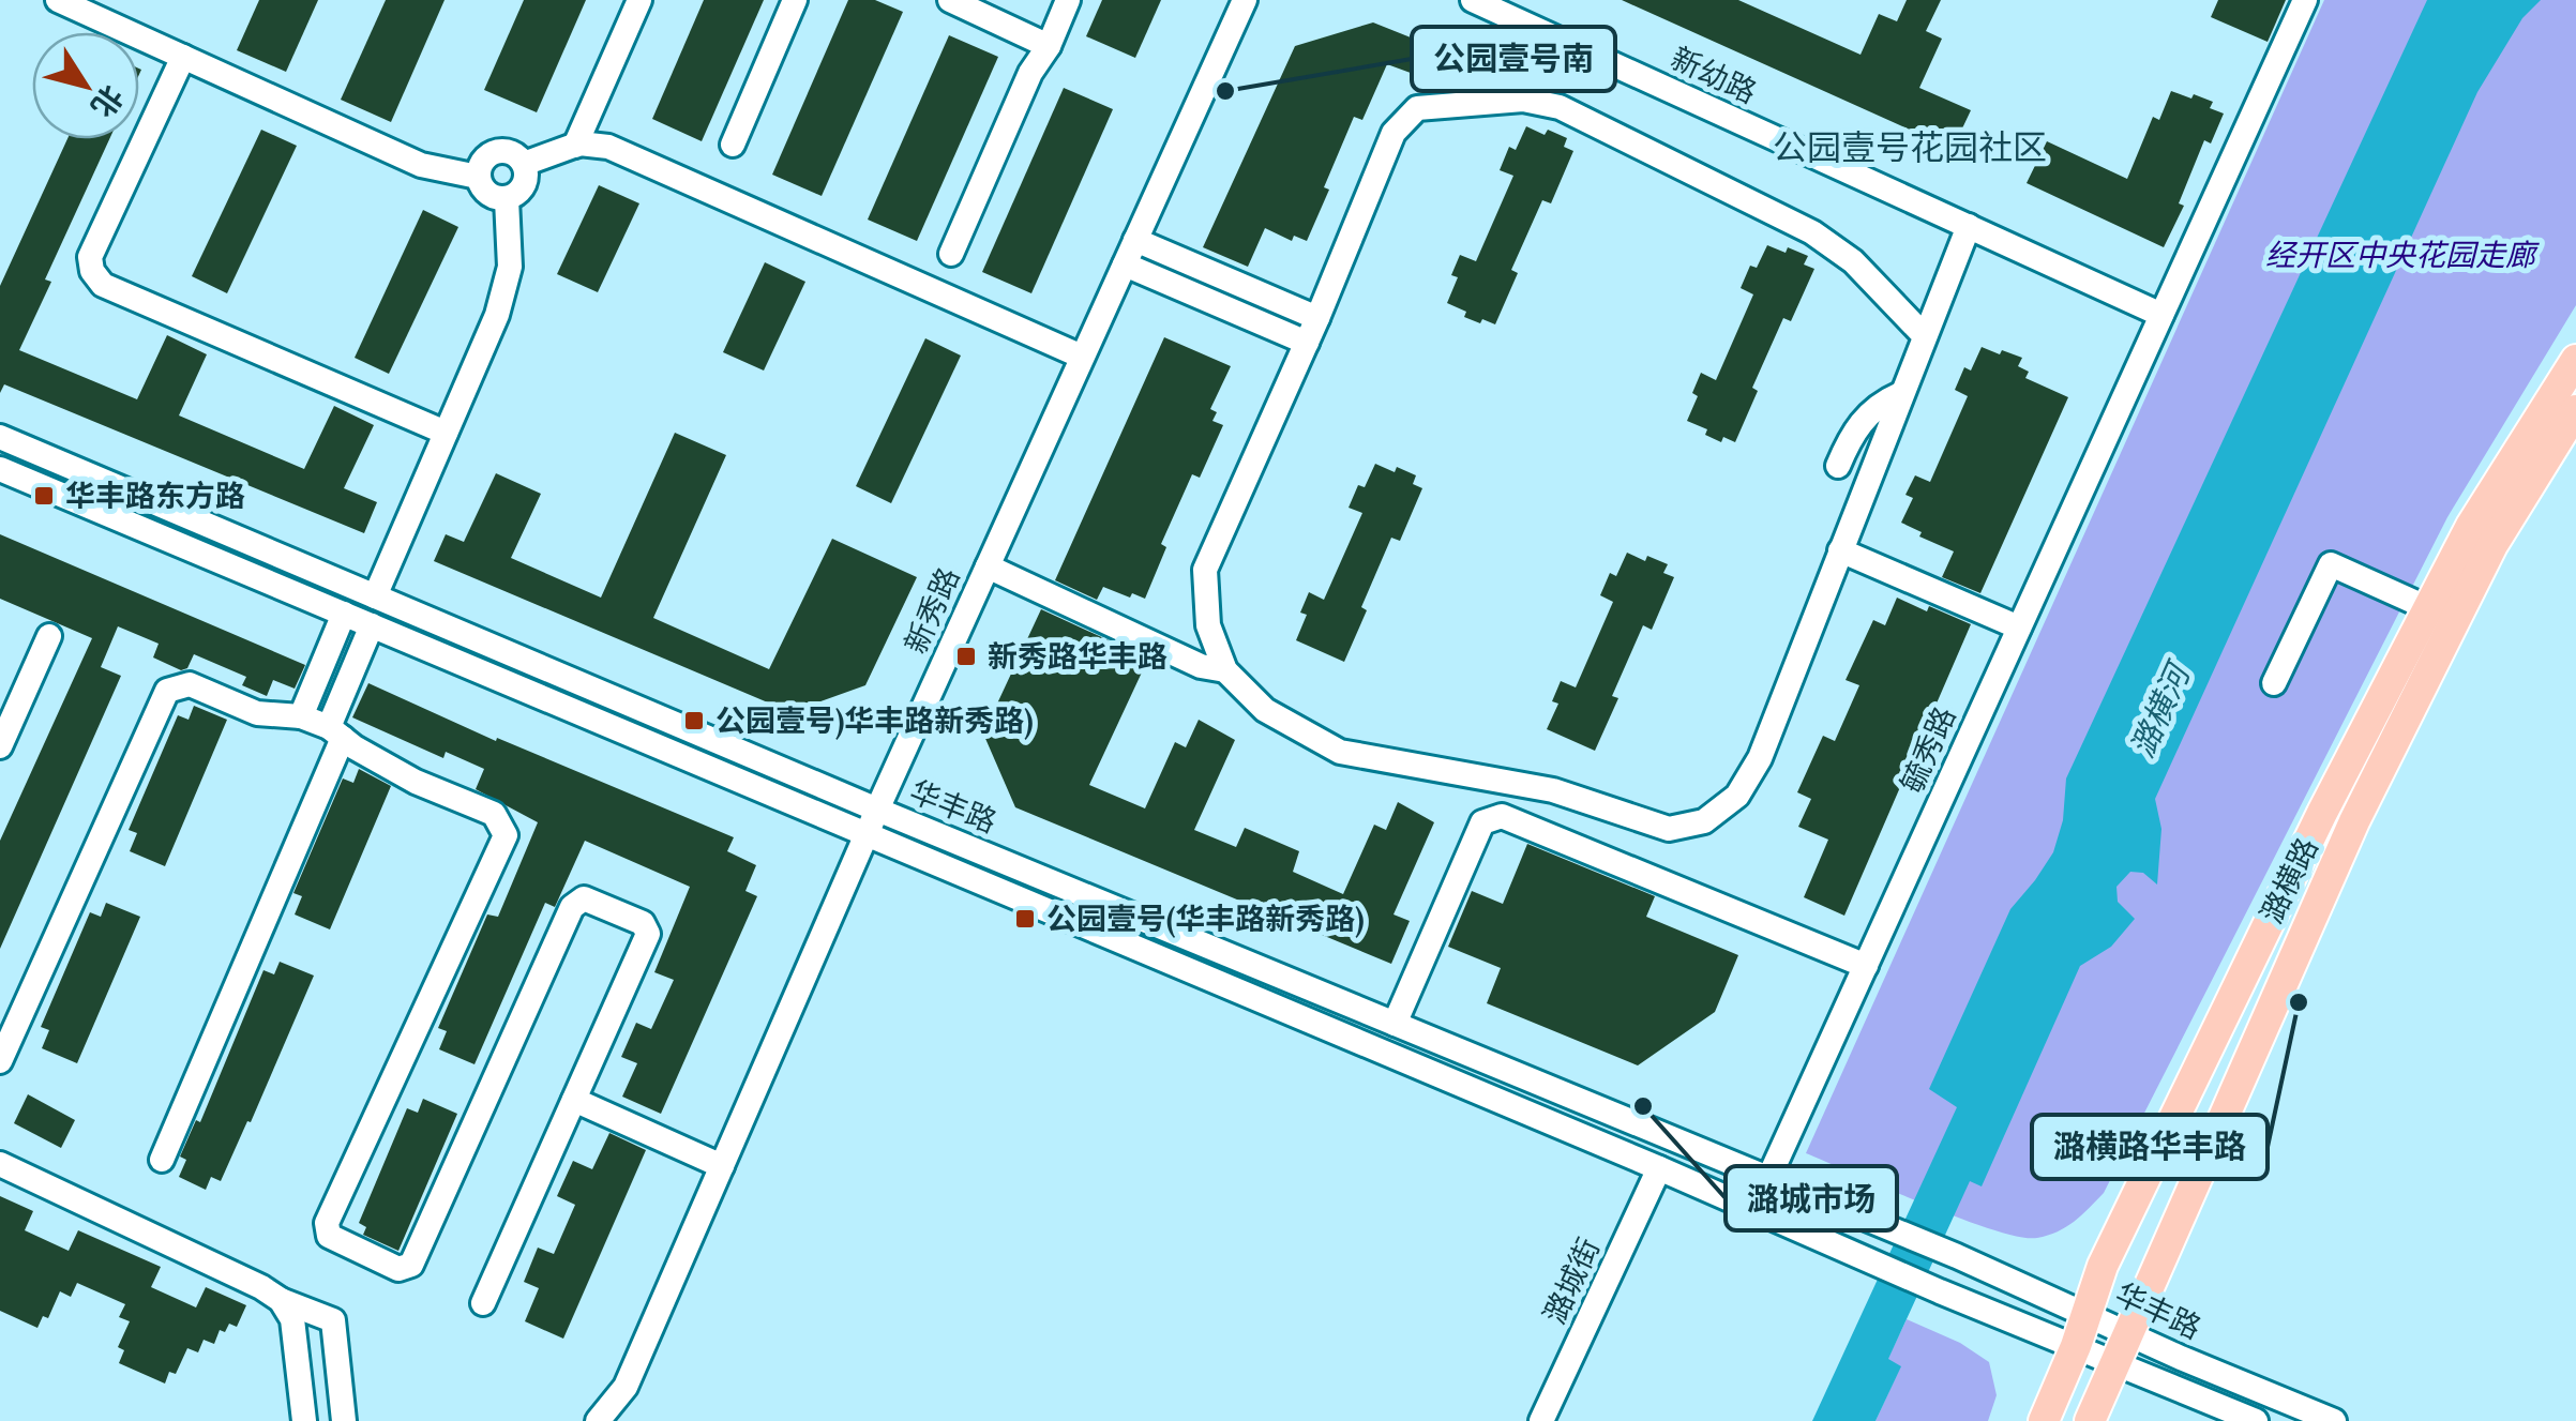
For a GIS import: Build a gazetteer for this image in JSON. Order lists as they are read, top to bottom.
{
  "streets": {
    "main road": ["潞横路"],
    "street": [
      "新幼路",
      "新秀路",
      "毓秀路",
      "华丰路",
      "潞城街"
    ]
  },
  "crossings": [
    ["新幼路", "毓秀路"],
    ["新秀路", "华丰路"],
    ["毓秀路", "华丰路"],
    ["华丰路", "潞横路"],
    ["华丰路", "潞城街"]
  ],
  "districts": ["公园壹号花园社区"],
  "water": ["潞横河"],
  "parks": ["经开区中央花园走廊"],
  "places": {
    "other": ["公园壹号南", "潞横路华丰路", "潞城市场"],
    "transit": [
      "华丰路东方路",
      "新秀路华丰路",
      "公园壹号)华丰路新秀路)",
      "公园壹号(华丰路新秀路)"
    ]
  },
  "north": "bottom right"
}
